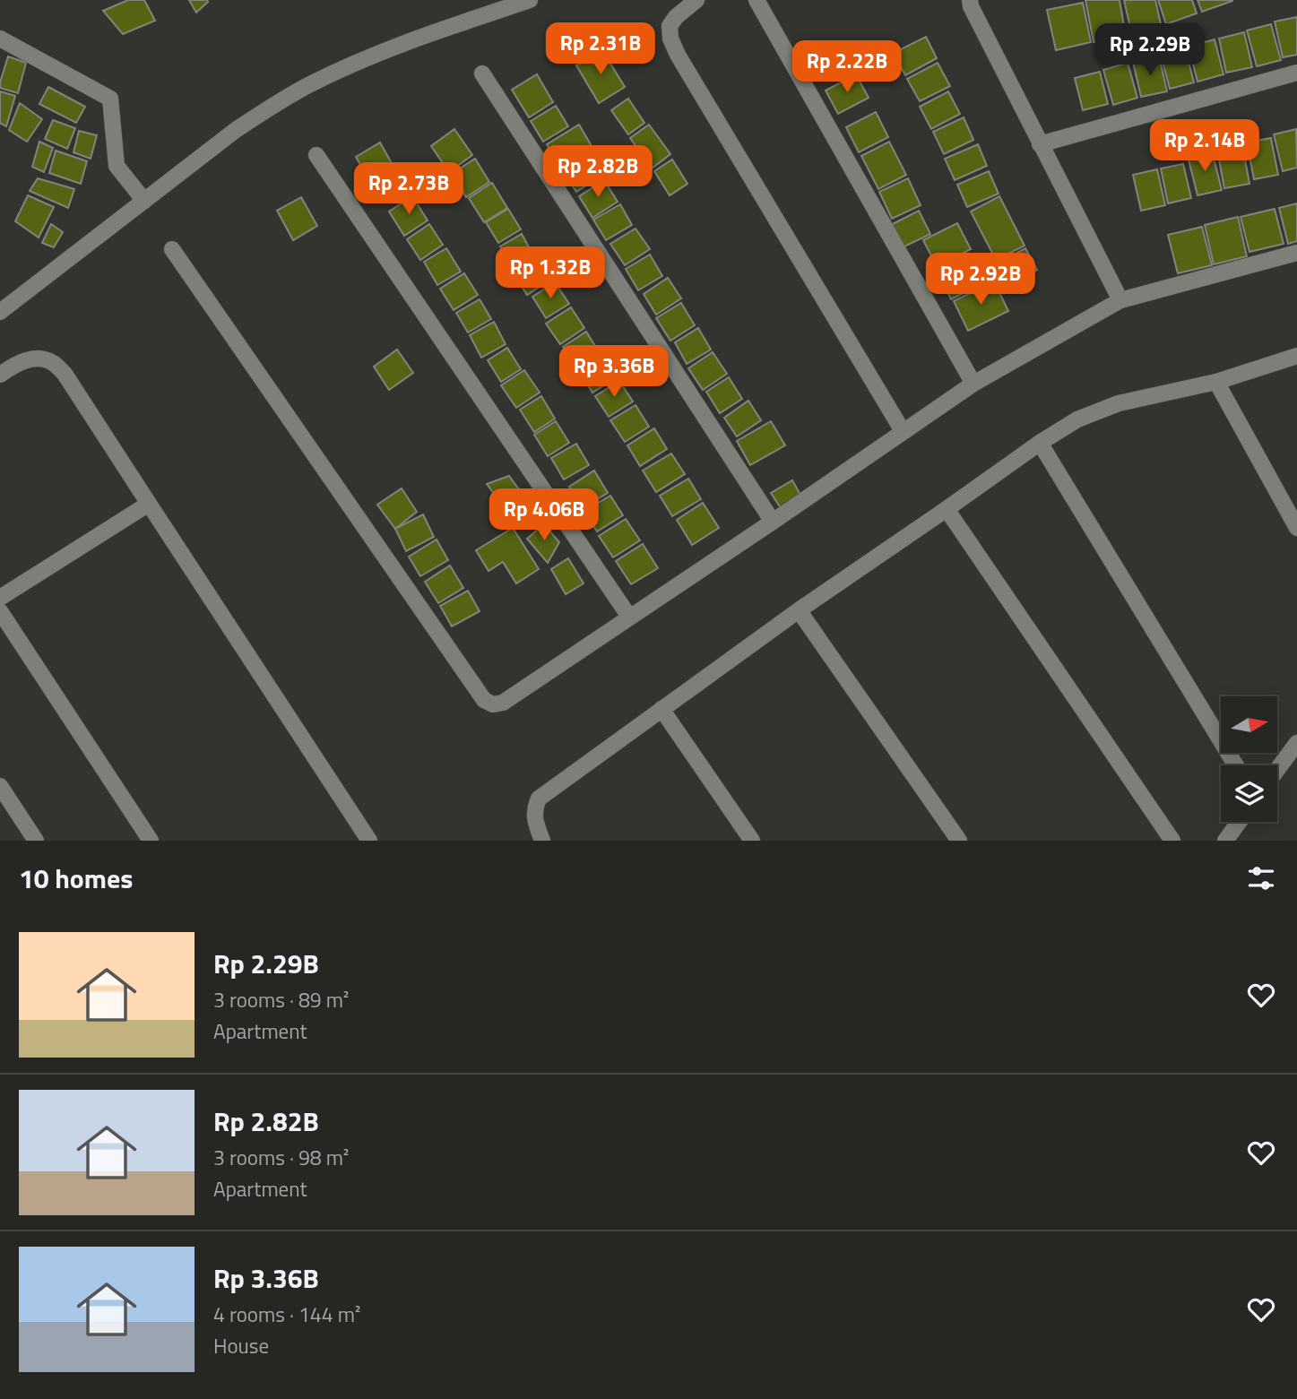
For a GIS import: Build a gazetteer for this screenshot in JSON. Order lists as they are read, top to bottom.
{
  "north": "right",
  "page": {
    "price": [
      "Rp 2.31B",
      "Rp 2.29B",
      "Rp 2.22B",
      "Rp 2.14B",
      "Rp 2.82B",
      "Rp 2.73B",
      "Rp 1.32B",
      "Rp 2.92B",
      "Rp 3.36B",
      "Rp 4.06B"
    ],
    "heading": "10 homes",
    "list": [
      {
        "name": "Rp 2.29B",
        "note": "3 rooms · 89 m² · Apartment"
      },
      {
        "name": "Rp 2.82B",
        "note": "3 rooms · 98 m² · Apartment"
      },
      {
        "name": "Rp 3.36B",
        "note": "4 rooms · 144 m² · House"
      }
    ]
  }
}
